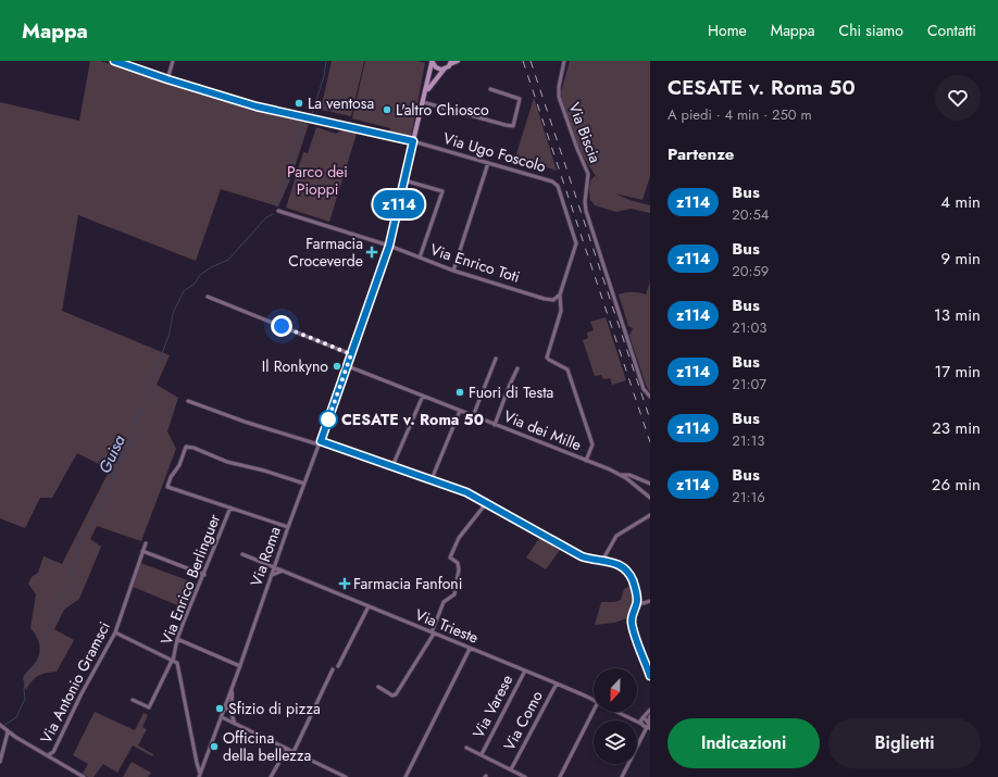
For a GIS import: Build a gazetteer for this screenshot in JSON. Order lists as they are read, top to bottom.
{
  "streets": {
    "street": [
      "Via Biscia",
      "Via Ugo Foscolo",
      "Via Enrico Toti",
      "Via dei Mille",
      "Via Roma",
      "Via Enrico Berlinguer",
      "Via Trieste",
      "Via Antonio Gramsci",
      "Via Varese",
      "Via Como"
    ]
  },
  "crossings": [
    ["Via Ugo Foscolo", "Via Enrico Toti"],
    ["Via Ugo Foscolo", "Via dei Mille"],
    ["Via Ugo Foscolo", "Via Roma"],
    ["Via Enrico Toti", "Via Roma"],
    ["Via dei Mille", "Via Roma"],
    ["Via Roma", "Via Trieste"],
    ["Via Trieste", "Via Varese"],
    ["Via Trieste", "Via Como"]
  ],
  "water": ["Guisa"],
  "parks": ["Parco dei Pioppi"],
  "places": {
    "other": [
      "La ventosa",
      "L'altro Chiosco",
      "Il Ronkyno",
      "Fuori di Testa",
      "CESATE v. Roma 50",
      "Sfizio di pizza",
      "Officina della bellezza"
    ],
    "health": ["Farmacia Croceverde", "Farmacia Fanfoni"]
  },
  "lines": ["bus line z114"],
  "north": "bottom",
  "page": {
    "header": "Mappa",
    "nav": [
      "Home",
      "Mappa",
      "Chi siamo",
      "Contatti"
    ],
    "on_map": "z114",
    "heading": [
      ["CESATE v. Roma 50", "A piedi · 4 min · 250 m"],
      "Partenze"
    ],
    "list": [
      {
        "mark": "z114",
        "name": "Bus",
        "note": "20:54",
        "value": "4 min"
      },
      {
        "mark": "z114",
        "name": "Bus",
        "note": "20:59",
        "value": "9 min"
      },
      {
        "mark": "z114",
        "name": "Bus",
        "note": "21:03",
        "value": "13 min"
      },
      {
        "mark": "z114",
        "name": "Bus",
        "note": "21:07",
        "value": "17 min"
      },
      {
        "mark": "z114",
        "name": "Bus",
        "note": "21:13",
        "value": "23 min"
      },
      {
        "mark": "z114",
        "name": "Bus",
        "note": "21:16",
        "value": "26 min"
      }
    ],
    "buttons": ["Indicazioni", "Biglietti"]
  }
}
